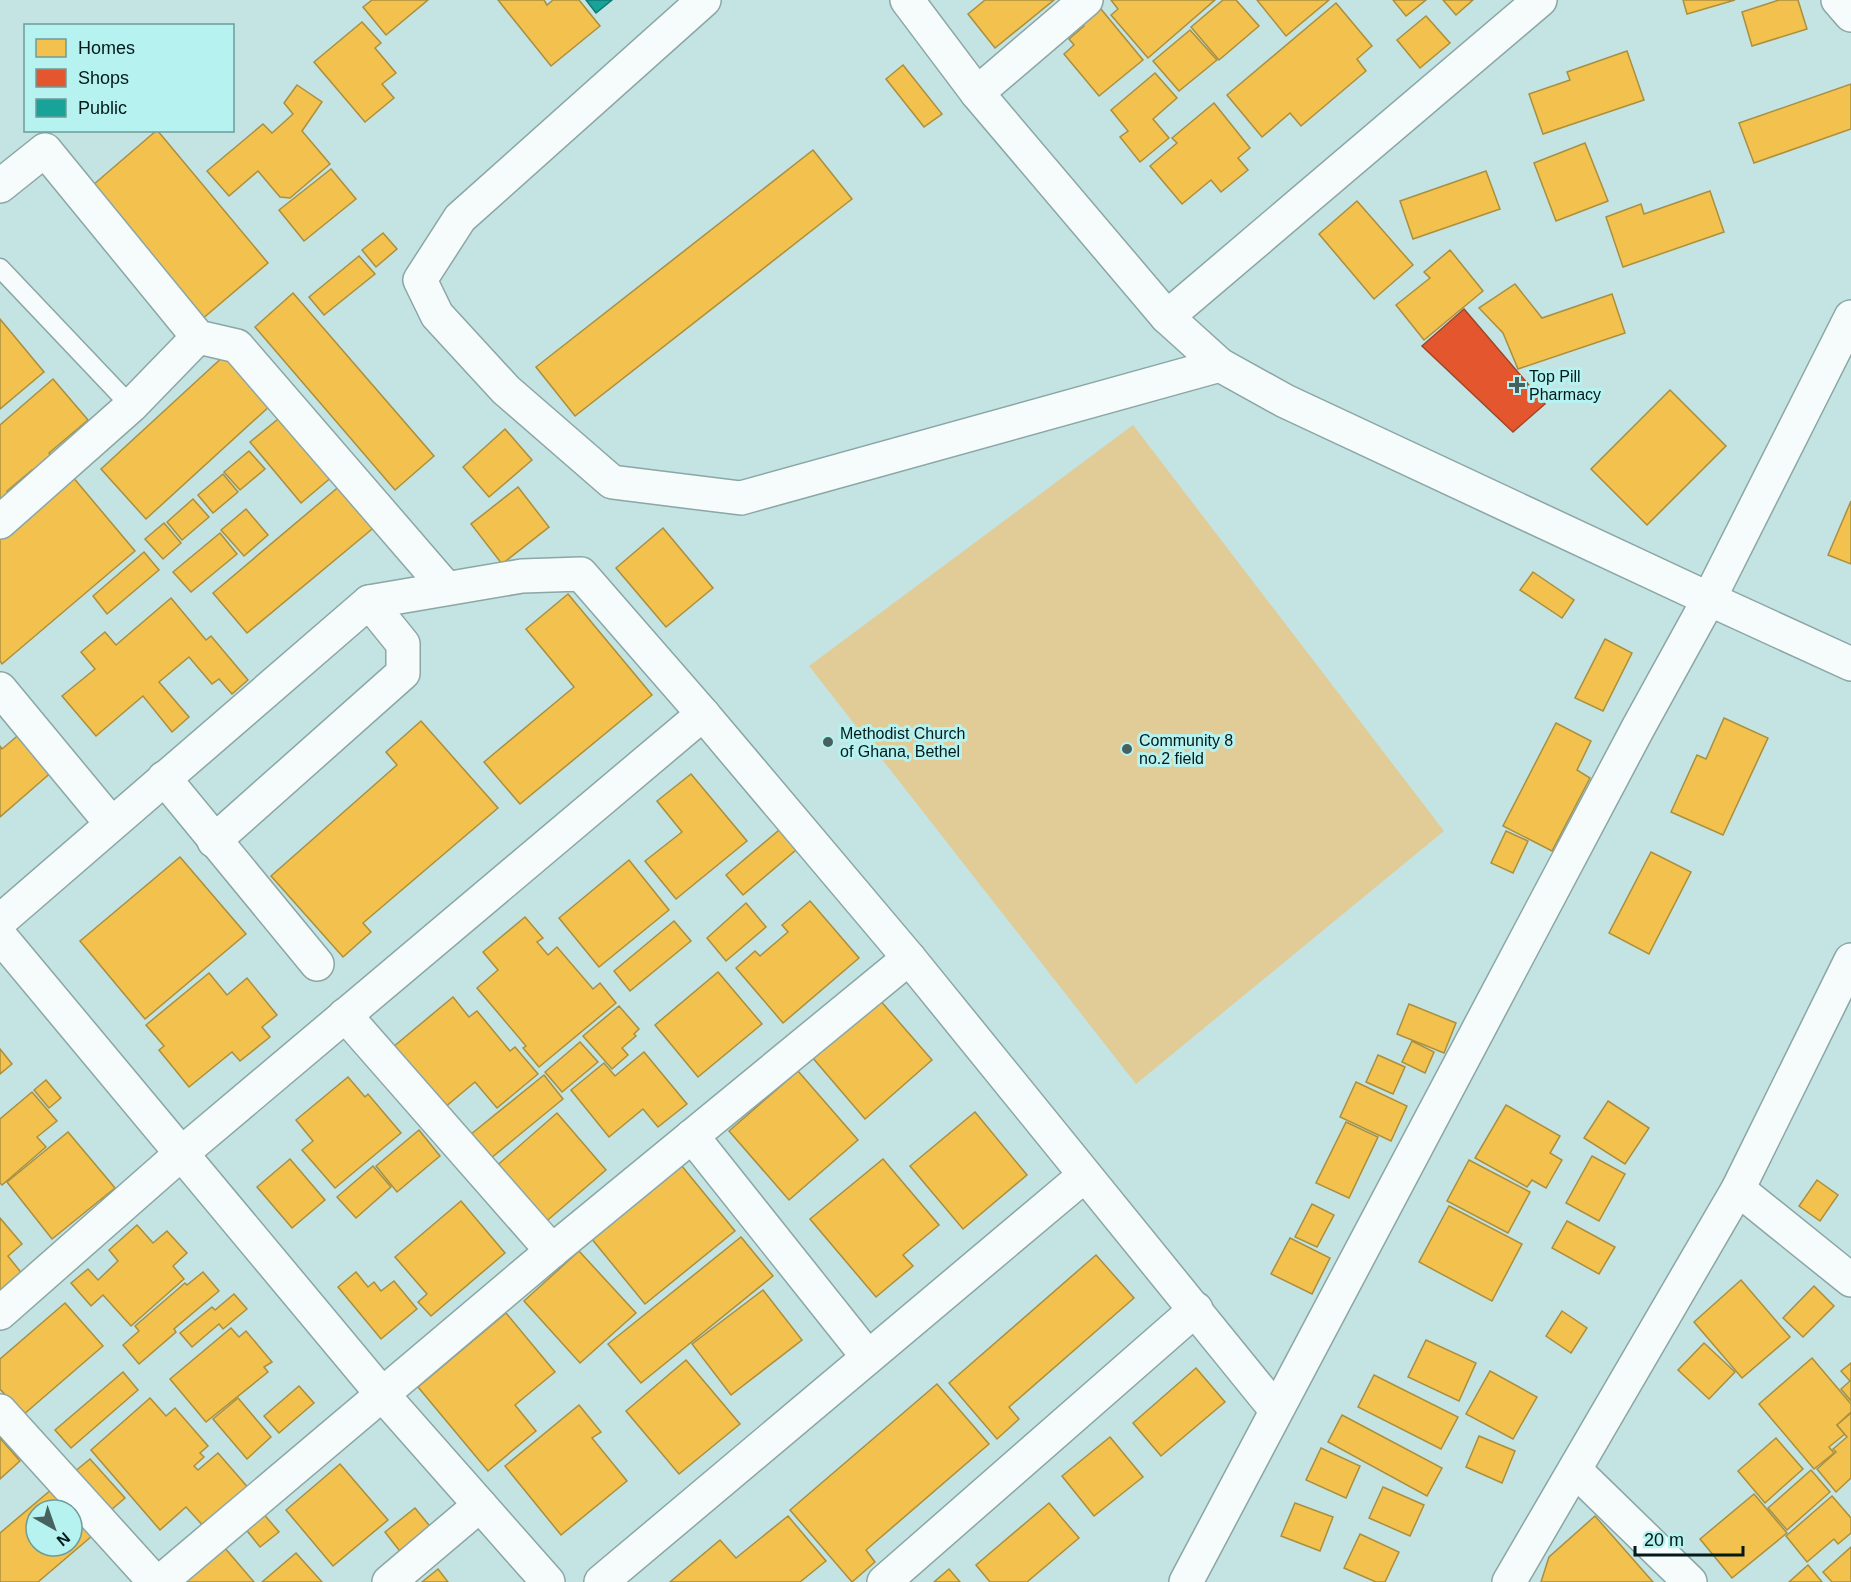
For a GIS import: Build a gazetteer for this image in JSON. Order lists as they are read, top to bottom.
{
  "places": {
    "health": ["Top Pill Pharmacy"],
    "other": ["Methodist Church of Ghana, Bethel", "Community 8 no.2 field"]
  },
  "legend": ["Homes", "Shops", "Public"],
  "scale_bar": "20 m",
  "north": "bottom right"
}
